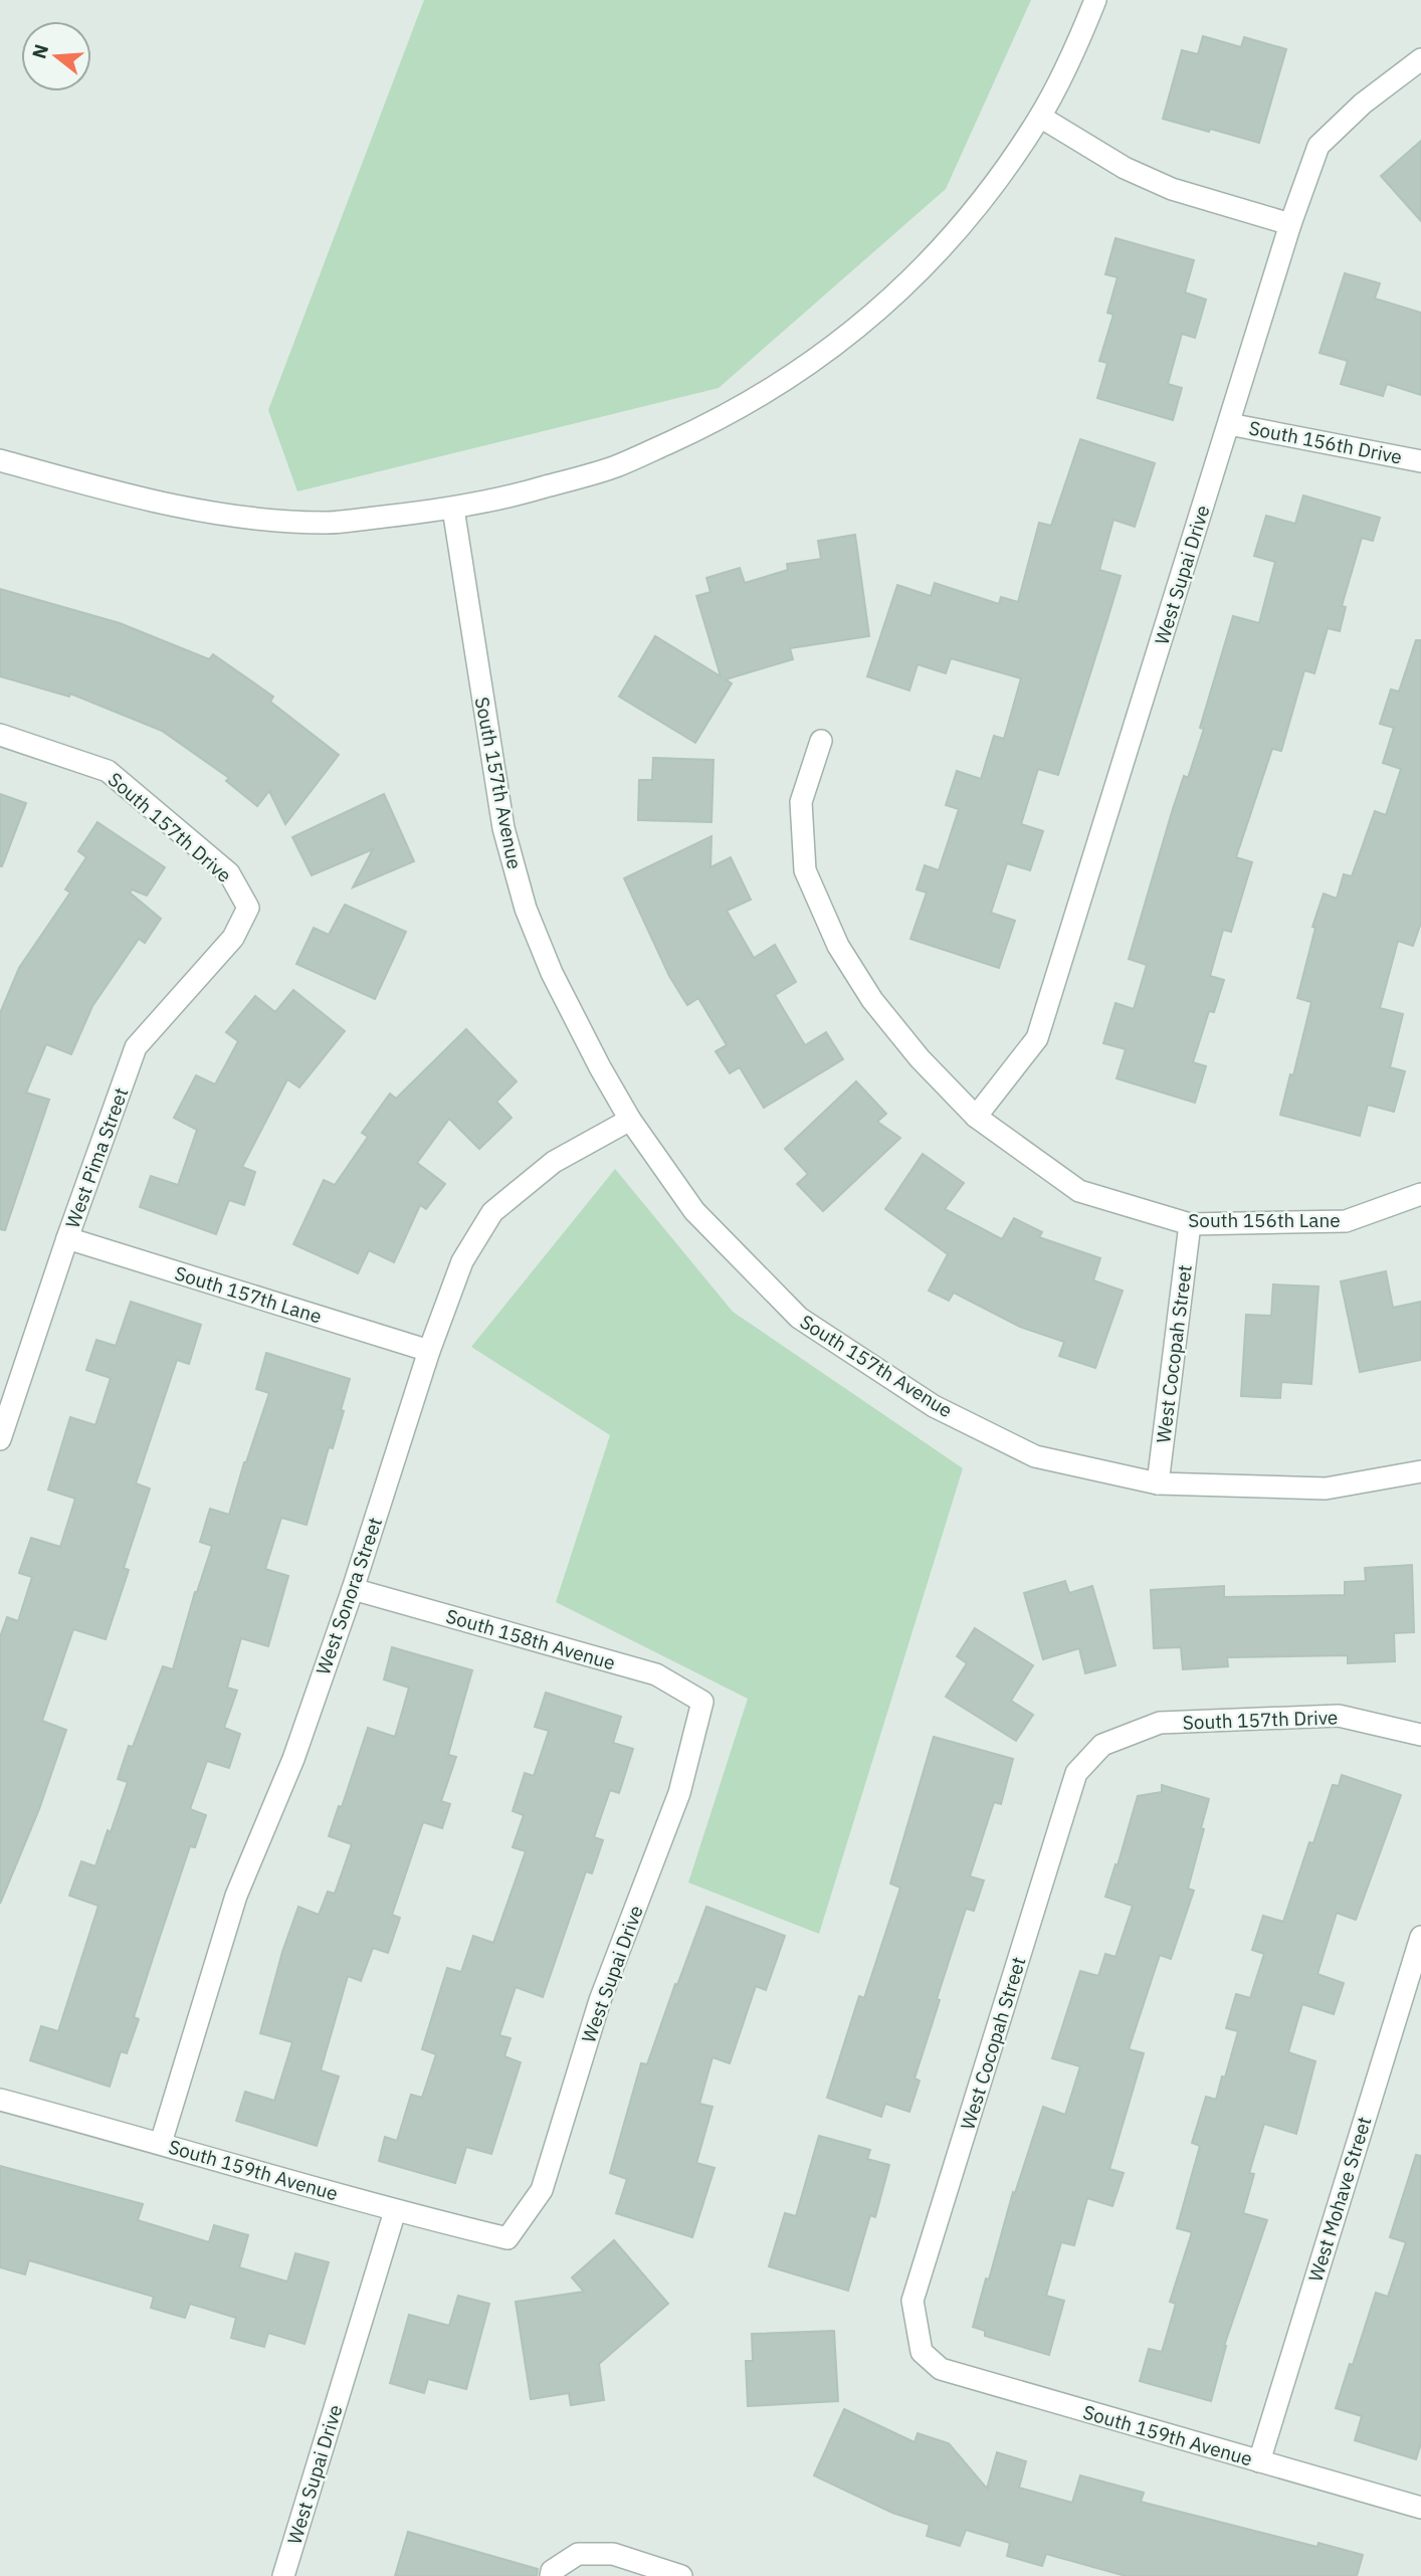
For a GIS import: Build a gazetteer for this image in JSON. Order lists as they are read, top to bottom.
{
  "streets": {
    "street": [
      "South 156th Drive",
      "West Supai Drive",
      "South 157th Avenue",
      "South 157th Drive",
      "West Pima Street",
      "South 156th Lane",
      "South 157th Lane",
      "West Cocopah Street",
      "West Sonora Street",
      "South 158th Avenue",
      "South 159th Avenue",
      "West Mohave Street"
    ]
  },
  "crossings": [
    ["South 156th Drive", "West Supai Drive"],
    ["West Supai Drive", "South 156th Lane"],
    ["West Supai Drive", "South 158th Avenue"],
    ["West Supai Drive", "South 159th Avenue"],
    ["South 157th Avenue", "West Cocopah Street"],
    ["South 157th Avenue", "West Sonora Street"],
    ["South 157th Drive", "West Pima Street"],
    ["South 157th Drive", "West Cocopah Street"],
    ["West Pima Street", "South 157th Lane"],
    ["South 156th Lane", "West Cocopah Street"],
    ["South 157th Lane", "West Sonora Street"],
    ["West Cocopah Street", "South 159th Avenue"],
    ["West Sonora Street", "South 158th Avenue"],
    ["West Sonora Street", "South 159th Avenue"],
    ["South 159th Avenue", "West Mohave Street"]
  ],
  "north": "left"
}
